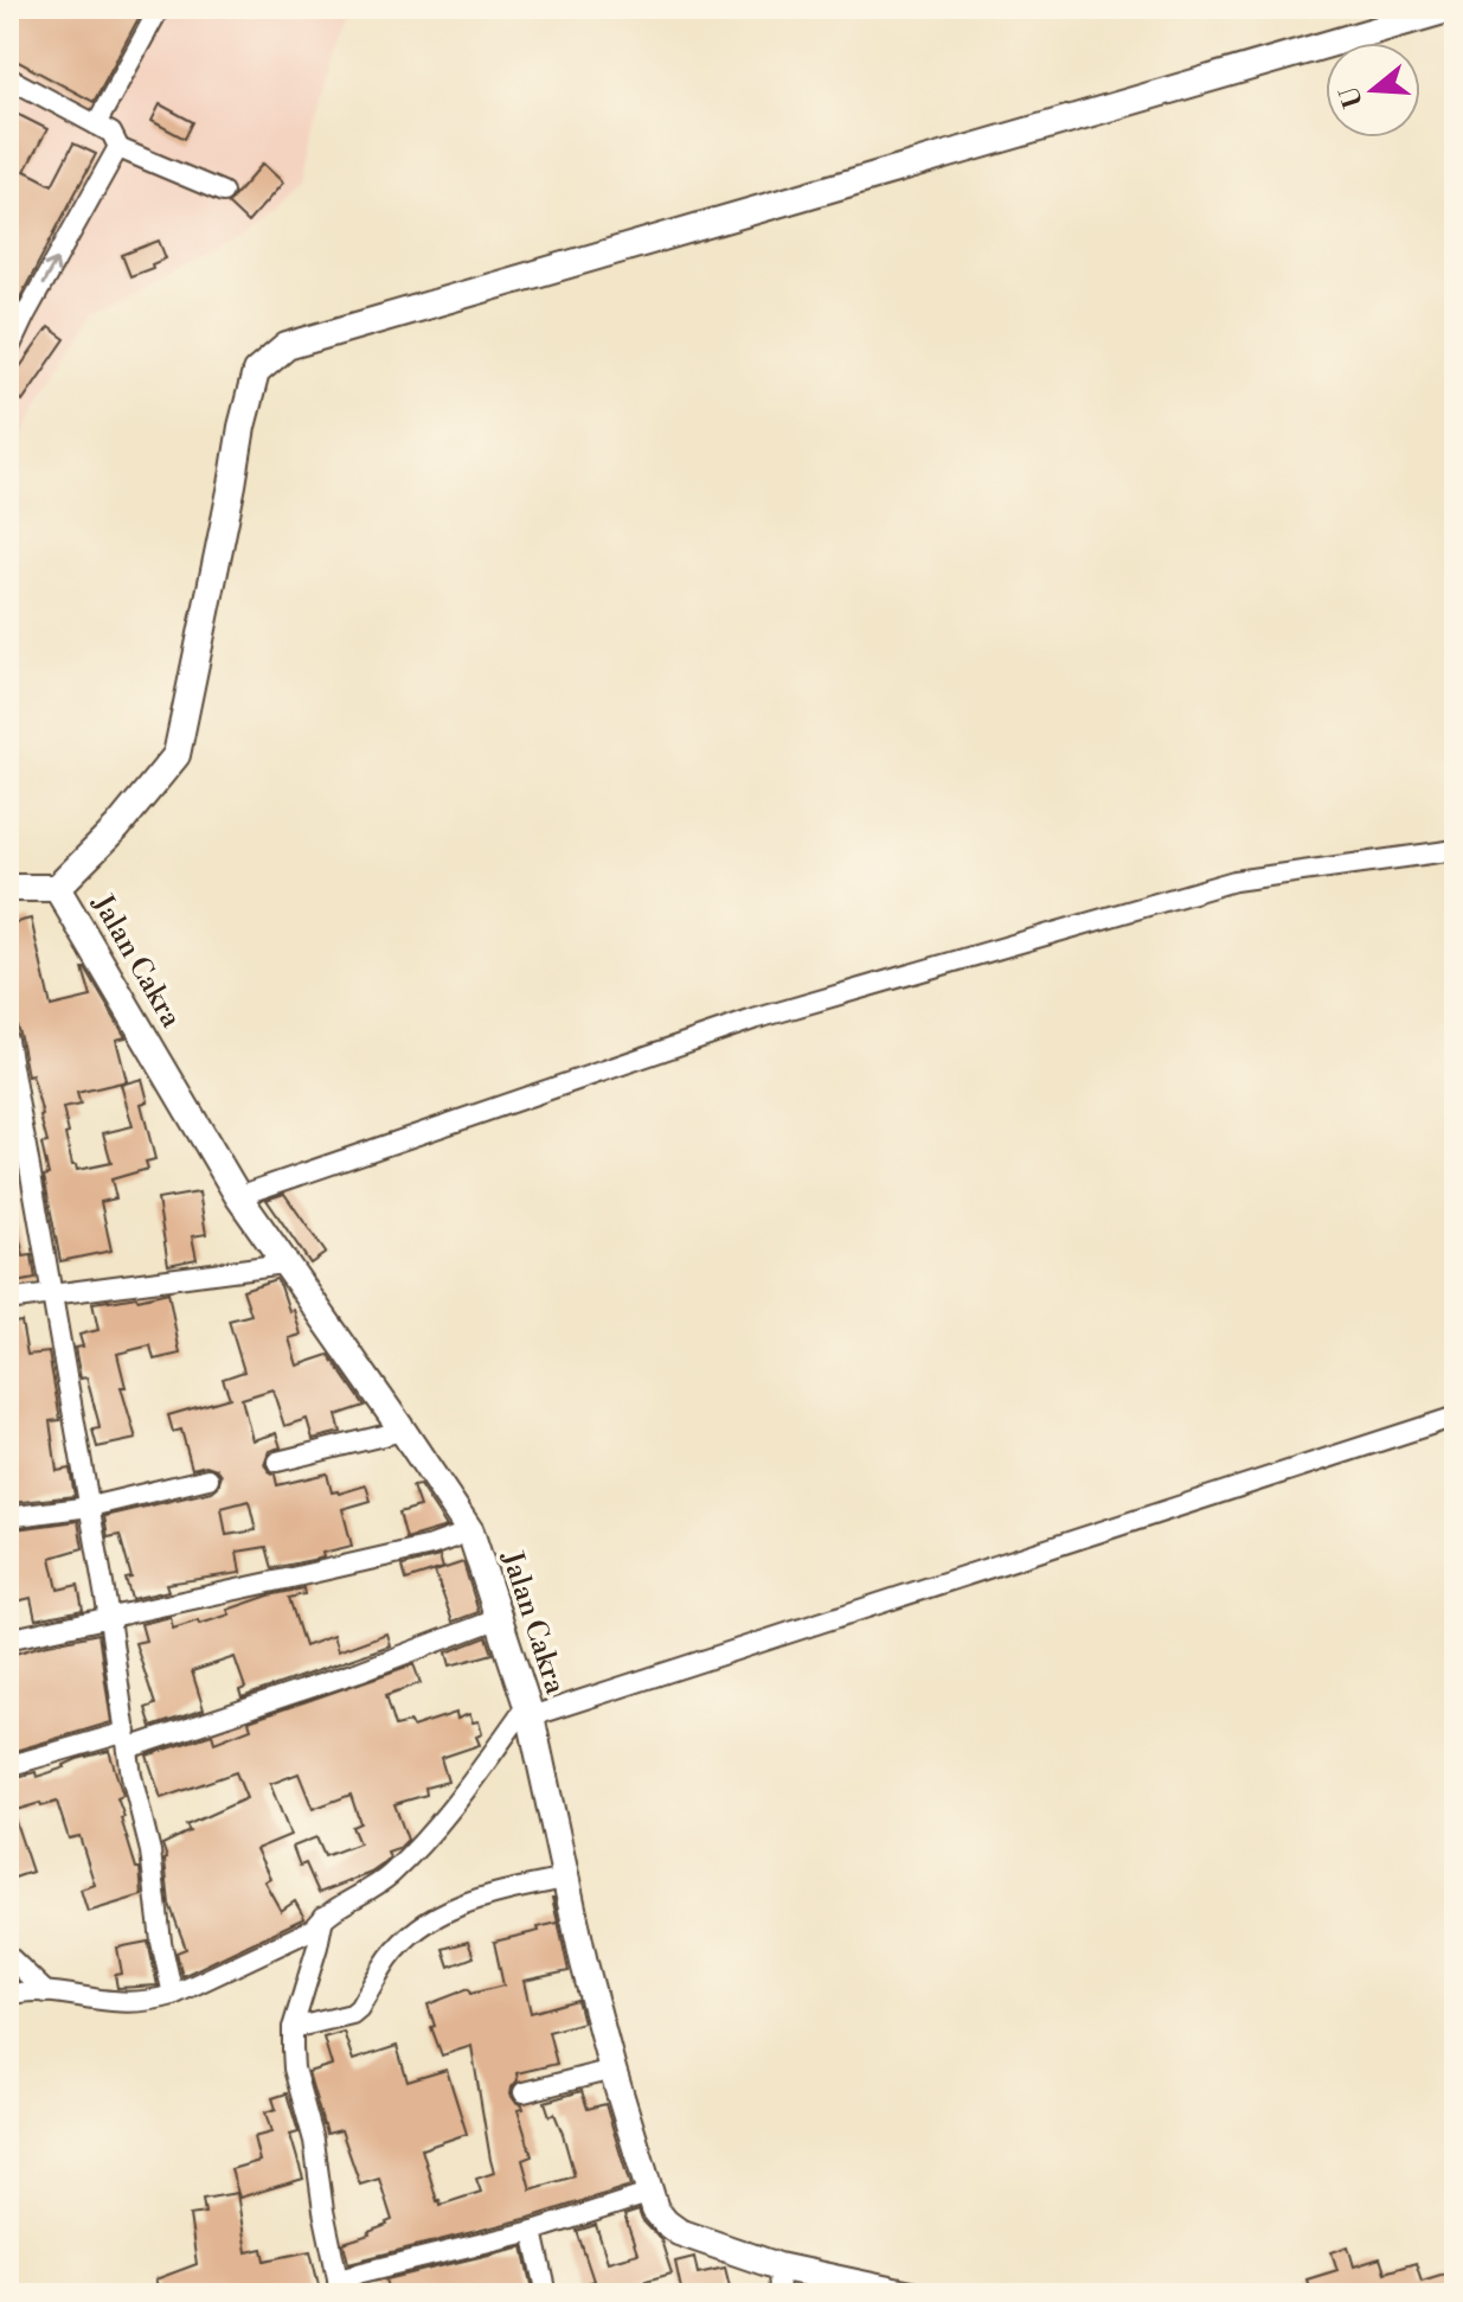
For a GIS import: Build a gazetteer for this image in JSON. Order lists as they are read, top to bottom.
{
  "streets": {
    "street": ["Jalan Cakra"]
  },
  "north": "left"
}
